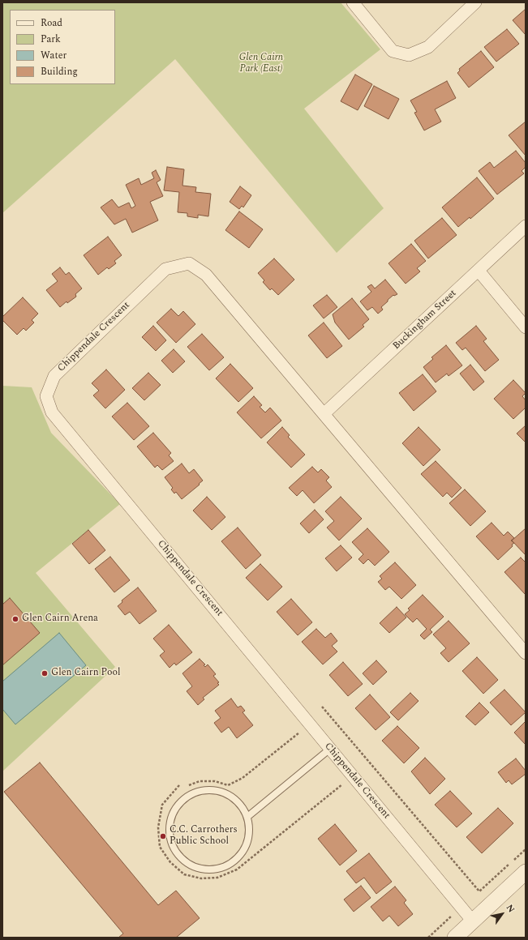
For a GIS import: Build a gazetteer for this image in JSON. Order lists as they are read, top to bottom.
{
  "streets": {
    "street": ["Buckingham Street", "Chippendale Crescent"]
  },
  "crossings": [
    ["Buckingham Street", "Chippendale Crescent"]
  ],
  "parks": ["Glen Cairn Park (East)"],
  "places": ["Glen Cairn Arena", "Glen Cairn Pool", "C.C. Carrothers Public School"],
  "legend": [
    "Road",
    "Park",
    "Water",
    "Building"
  ],
  "north": "top right"
}
